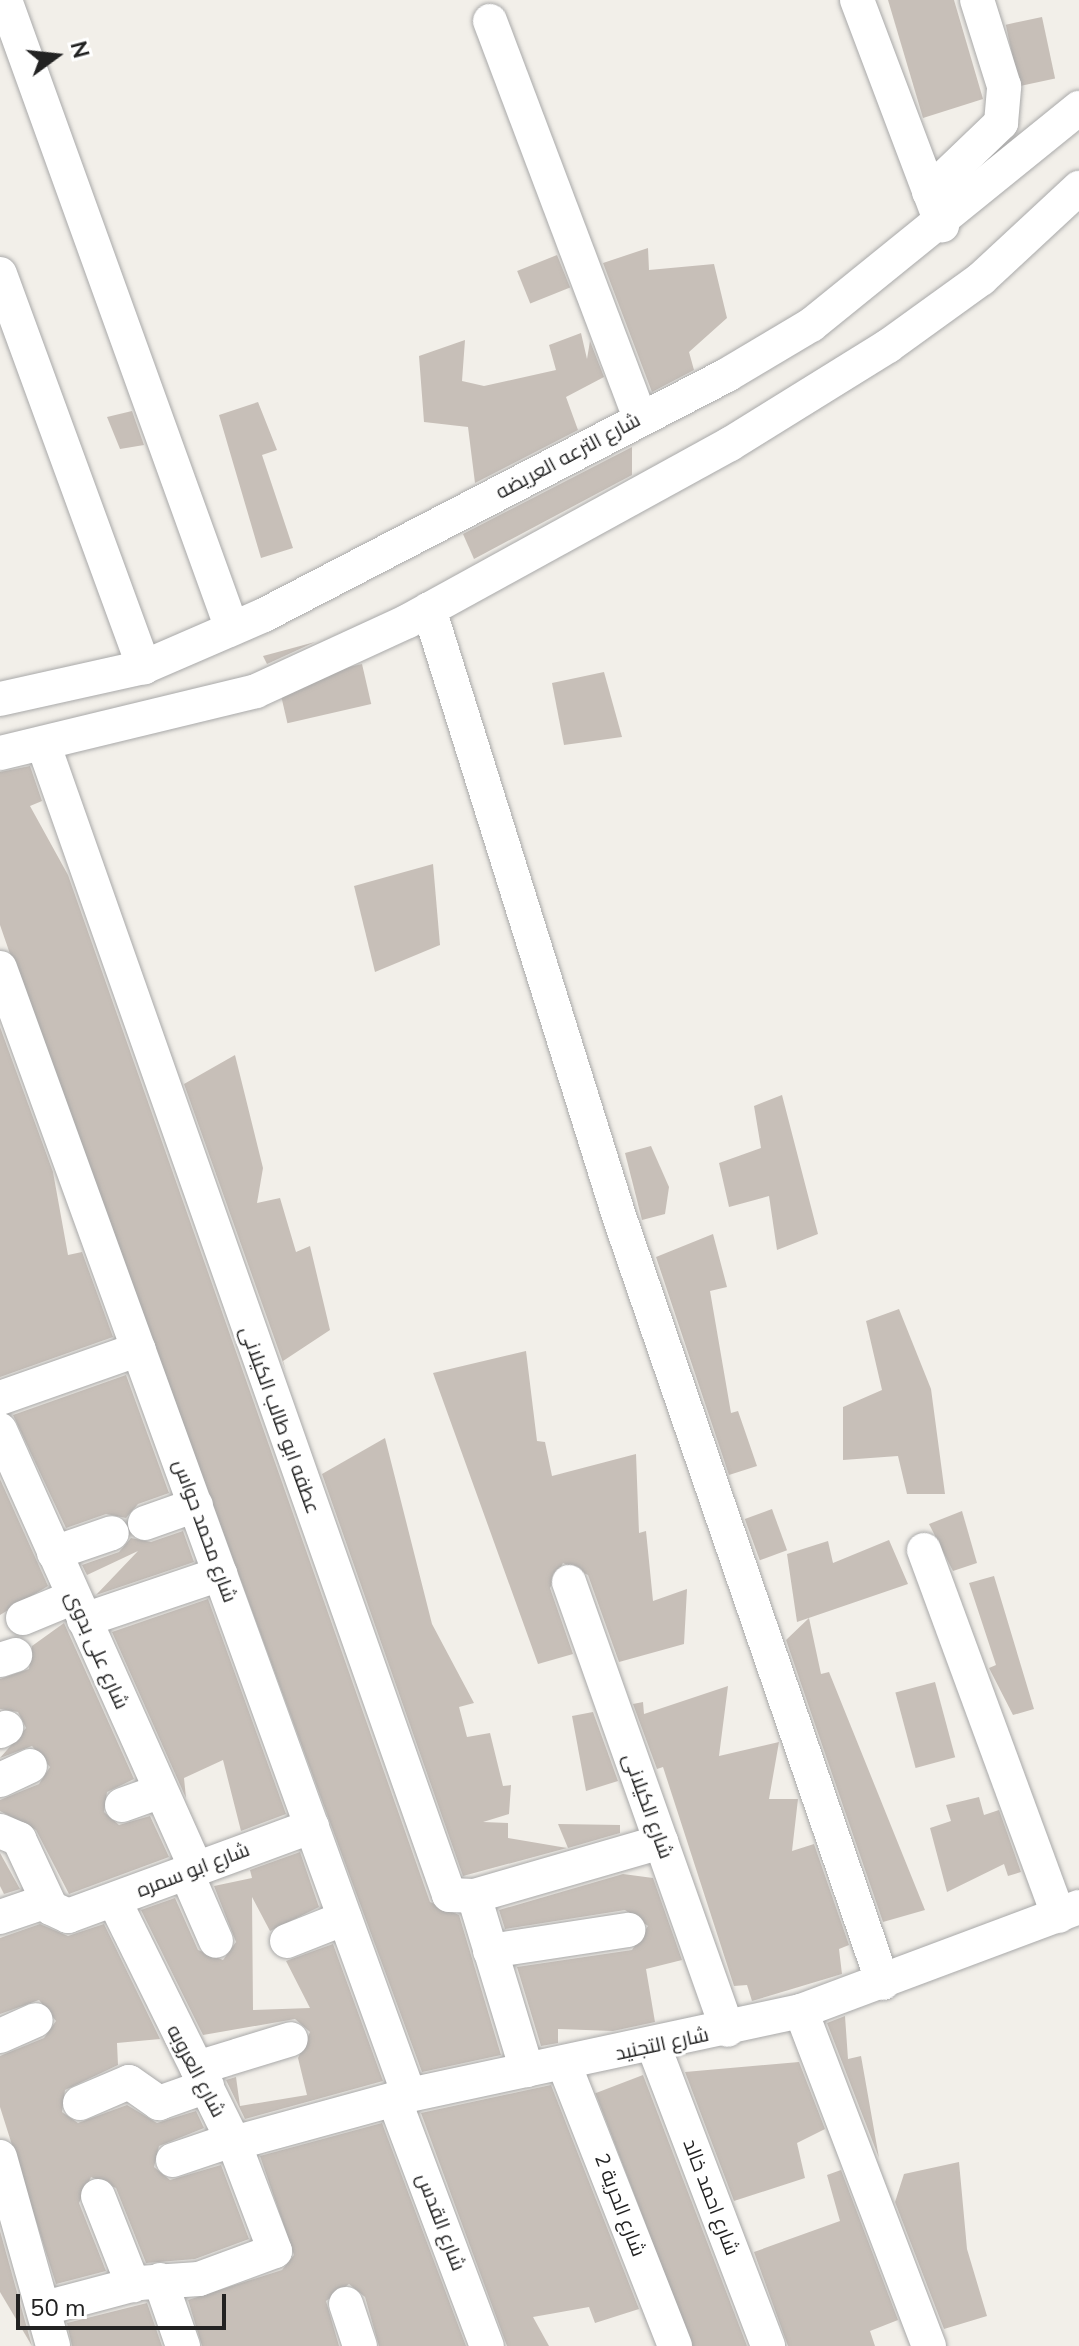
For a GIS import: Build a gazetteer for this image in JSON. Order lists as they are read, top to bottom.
{
  "streets": {
    "street": [
      "شارع الترعه العريضه",
      "عطفه ابو طالب الكيلانى",
      "شارع محمد حواس",
      "شارع على بدوى",
      "شارع الكيلانى",
      "شارع ابو سمره",
      "شارع التجنيد",
      "شارع العروبه",
      "شارع احمد خالد",
      "شارع الحرية 2",
      "شارع القدس"
    ]
  },
  "crossings": [
    ["شارع محمد حواس", "شارع ابو سمره"],
    ["شارع محمد حواس", "شارع التجنيد"],
    ["شارع محمد حواس", "شارع القدس"],
    ["شارع على بدوى", "شارع ابو سمره"],
    ["شارع الكيلانى", "شارع التجنيد"],
    ["شارع ابو سمره", "شارع العروبه"],
    ["شارع التجنيد", "شارع العروبه"],
    ["شارع التجنيد", "شارع احمد خالد"],
    ["شارع التجنيد", "شارع الحرية 2"],
    ["شارع التجنيد", "شارع القدس"]
  ],
  "scale_bar": "50 m",
  "north": "right"
}
